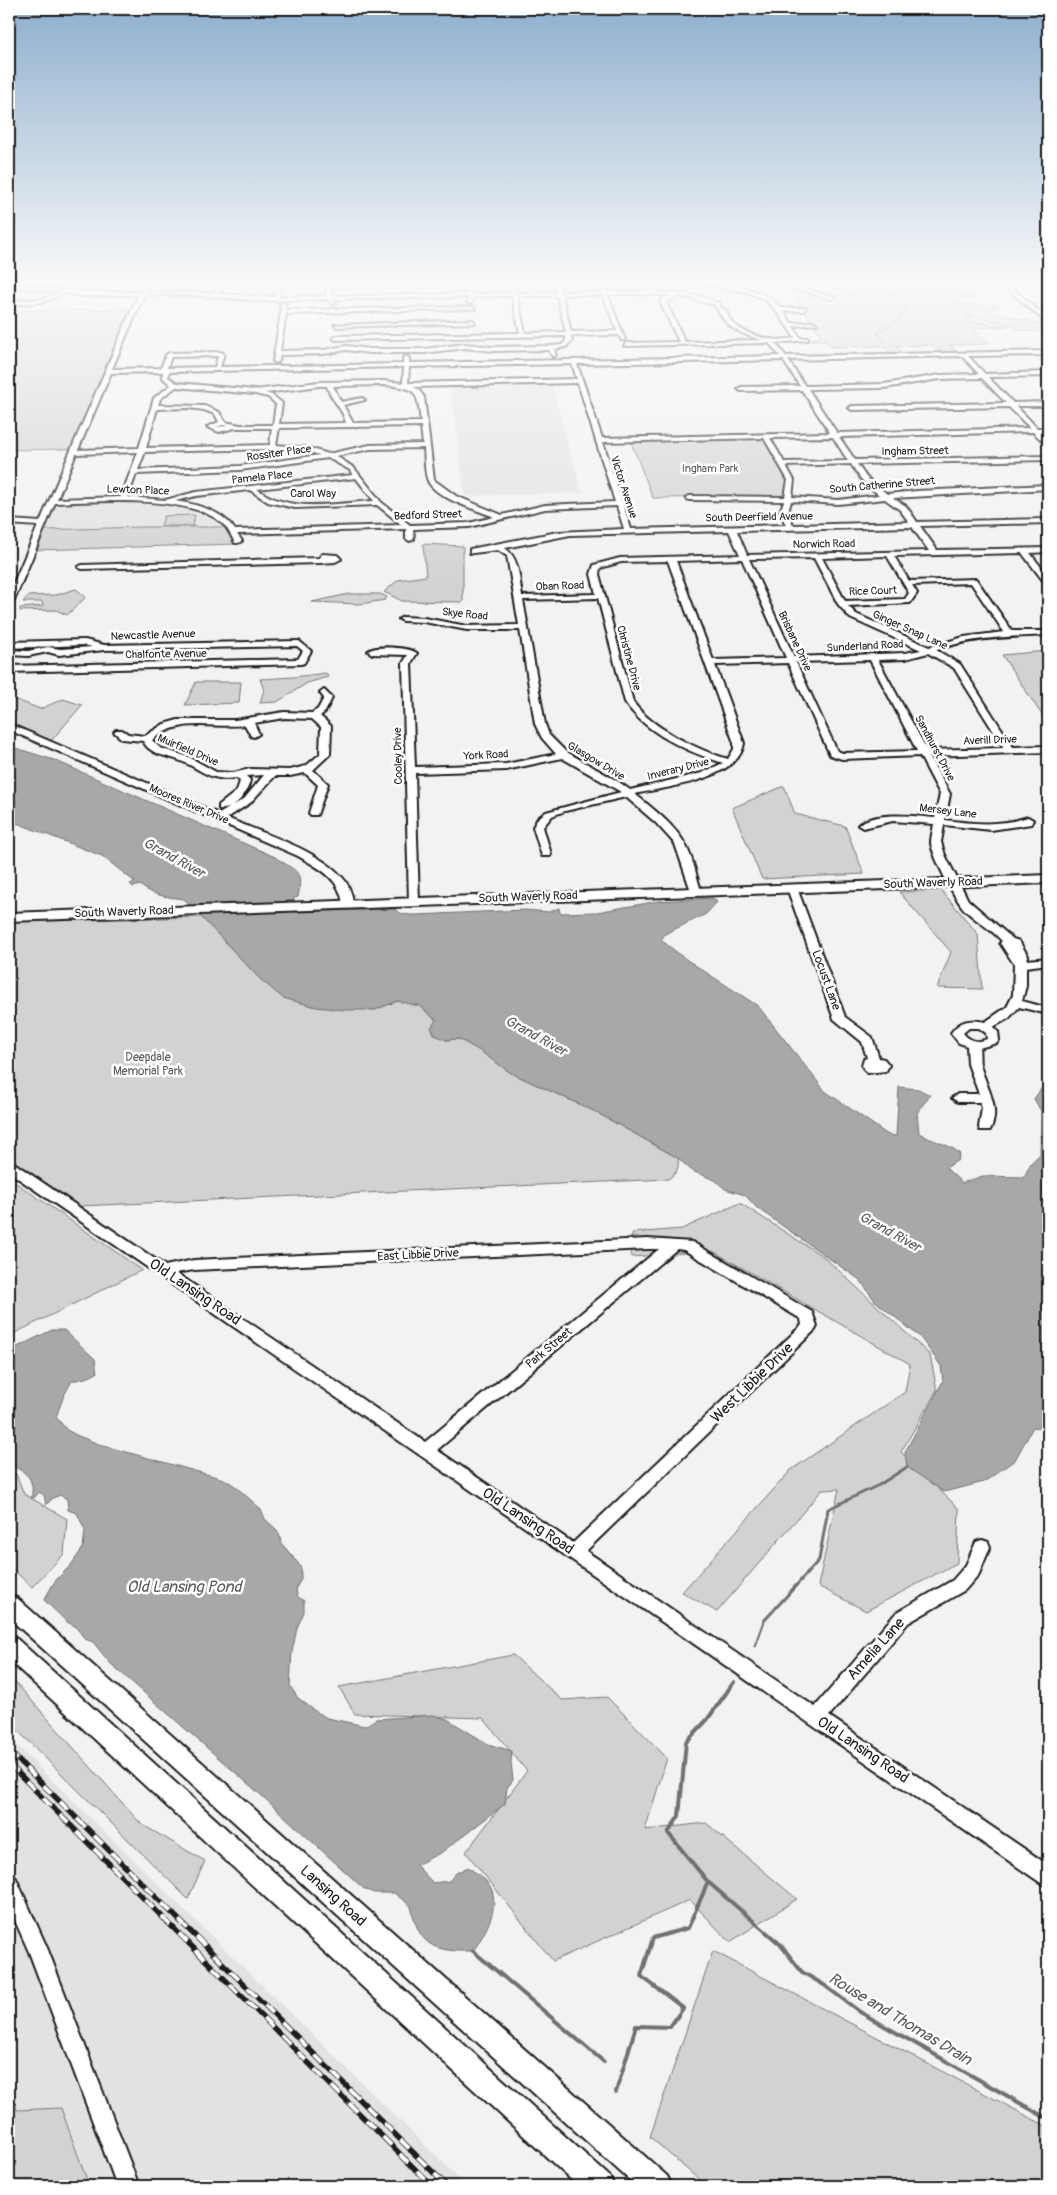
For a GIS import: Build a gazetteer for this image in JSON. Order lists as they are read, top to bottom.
{
  "streets": {
    "main road": ["South Waverly Road", "Lansing Road"],
    "street": [
      "Ingham Street",
      "Rossiter Place",
      "Pamela Place",
      "South Catherine Street",
      "Victor Avenue",
      "Lewton Place",
      "Carol Way",
      "Bedford Street",
      "South Deerfield Avenue",
      "Norwich Road",
      "Oban Road",
      "Rice Court",
      "Skye Road",
      "Ginger Snap Lane",
      "Newcastle Avenue",
      "Brisbane Drive",
      "Sunderland Road",
      "Chalfonte Avenue",
      "Christine Drive",
      "Averill Drive",
      "Sandhurst Drive",
      "Muirfield Drive",
      "York Road",
      "Cooley Drive",
      "Glasgow Drive",
      "Inverary Drive",
      "Moores River Drive",
      "Mersey Lane",
      "Locust Lane",
      "East Libbie Drive",
      "Old Lansing Road",
      "Park Street",
      "West Libbie Drive",
      "Amelia Lane"
    ]
  },
  "crossings": [
    ["Pamela Place", "Lewton Place"],
    ["Pamela Place", "Carol Way"],
    ["Victor Avenue", "Bedford Street"],
    ["Victor Avenue", "South Deerfield Avenue"],
    ["Lewton Place", "Bedford Street"],
    ["South Deerfield Avenue", "Brisbane Drive"],
    ["South Deerfield Avenue", "Glasgow Drive"],
    ["Norwich Road", "Rice Court"],
    ["Norwich Road", "Ginger Snap Lane"],
    ["Norwich Road", "Brisbane Drive"],
    ["Norwich Road", "Christine Drive"],
    ["Oban Road", "Christine Drive"],
    ["Oban Road", "Glasgow Drive"],
    ["Rice Court", "Ginger Snap Lane"],
    ["Skye Road", "Glasgow Drive"],
    ["Ginger Snap Lane", "Sunderland Road"],
    ["Ginger Snap Lane", "Averill Drive"],
    ["Newcastle Avenue", "Chalfonte Avenue"],
    ["Brisbane Drive", "Sunderland Road"],
    ["Brisbane Drive", "Averill Drive"],
    ["Sunderland Road", "Sandhurst Drive"],
    ["Christine Drive", "Inverary Drive"],
    ["Averill Drive", "Sandhurst Drive"],
    ["Sandhurst Drive", "Mersey Lane"],
    ["Sandhurst Drive", "South Waverly Road"],
    ["York Road", "Cooley Drive"],
    ["York Road", "Glasgow Drive"],
    ["Cooley Drive", "South Waverly Road"],
    ["Glasgow Drive", "Inverary Drive"],
    ["Glasgow Drive", "South Waverly Road"],
    ["Moores River Drive", "South Waverly Road"],
    ["South Waverly Road", "Locust Lane"],
    ["East Libbie Drive", "Old Lansing Road"],
    ["East Libbie Drive", "Park Street"],
    ["East Libbie Drive", "West Libbie Drive"],
    ["Old Lansing Road", "Park Street"],
    ["Old Lansing Road", "West Libbie Drive"],
    ["Old Lansing Road", "Amelia Lane"],
    ["Park Street", "West Libbie Drive"]
  ],
  "water": ["Grand River", "Old Lansing Pond", "Rouse and Thomas Drain"],
  "parks": ["Ingham Park", "Deepdale Memorial Park"]
}
